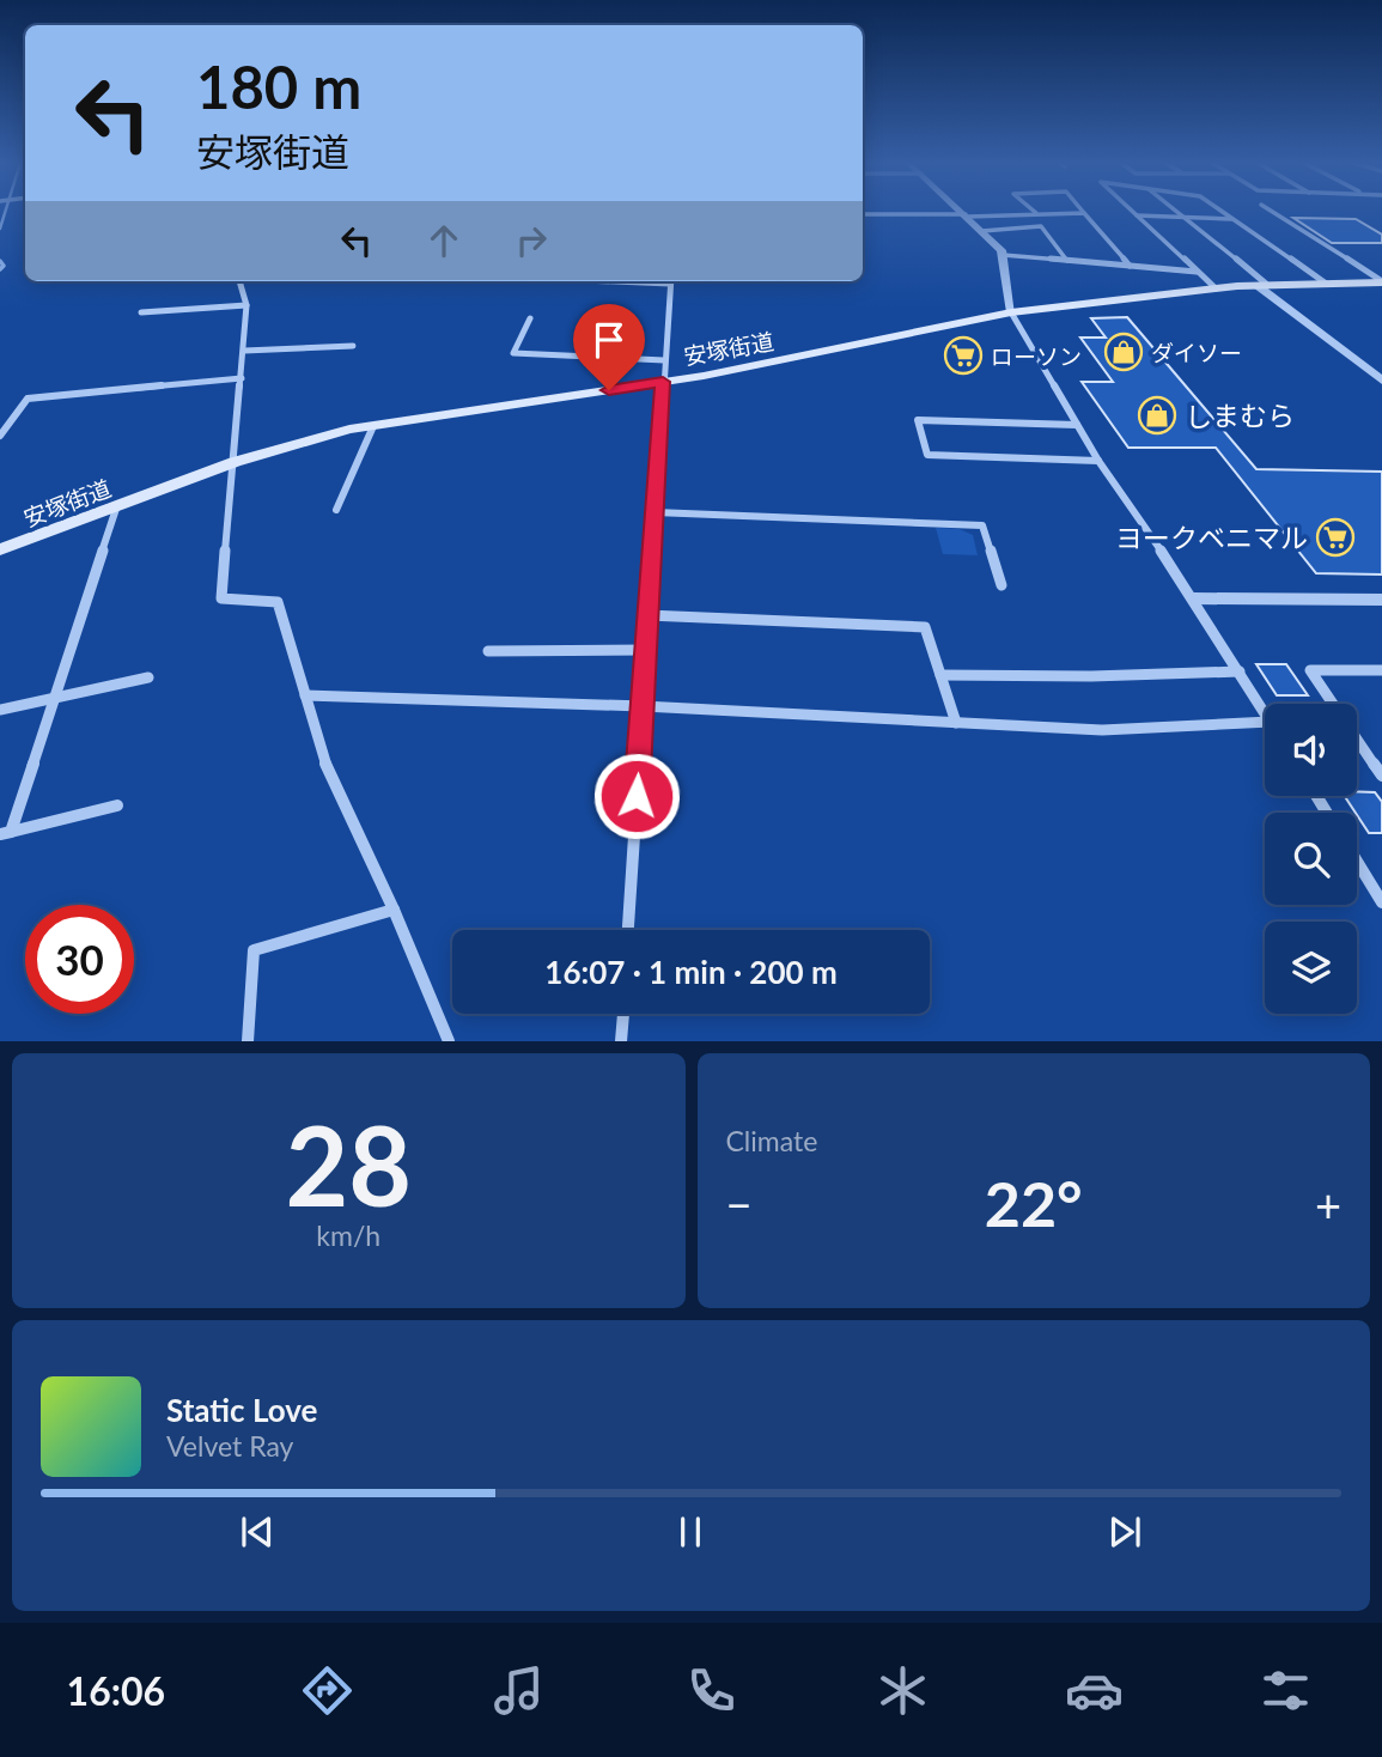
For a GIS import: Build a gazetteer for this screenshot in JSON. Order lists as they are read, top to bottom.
{
  "streets": {
    "main road": ["安塚街道"]
  },
  "places": {
    "shop": ["ダイソー", "しまむら"],
    "supermarket": ["ローソン", "ヨークベニマル"]
  },
  "page": {
    "turn": ["180 m", "安塚街道"],
    "limit": "30",
    "trip": "16:07 · 1 min · 200 m",
    "tile": [
      ["28", "km/h"],
      "Climate"
    ],
    "heat": ["−", "22°", "+"],
    "song": ["Static Love", "Velvet Ray"],
    "tabs": "16:06"
  }
}
